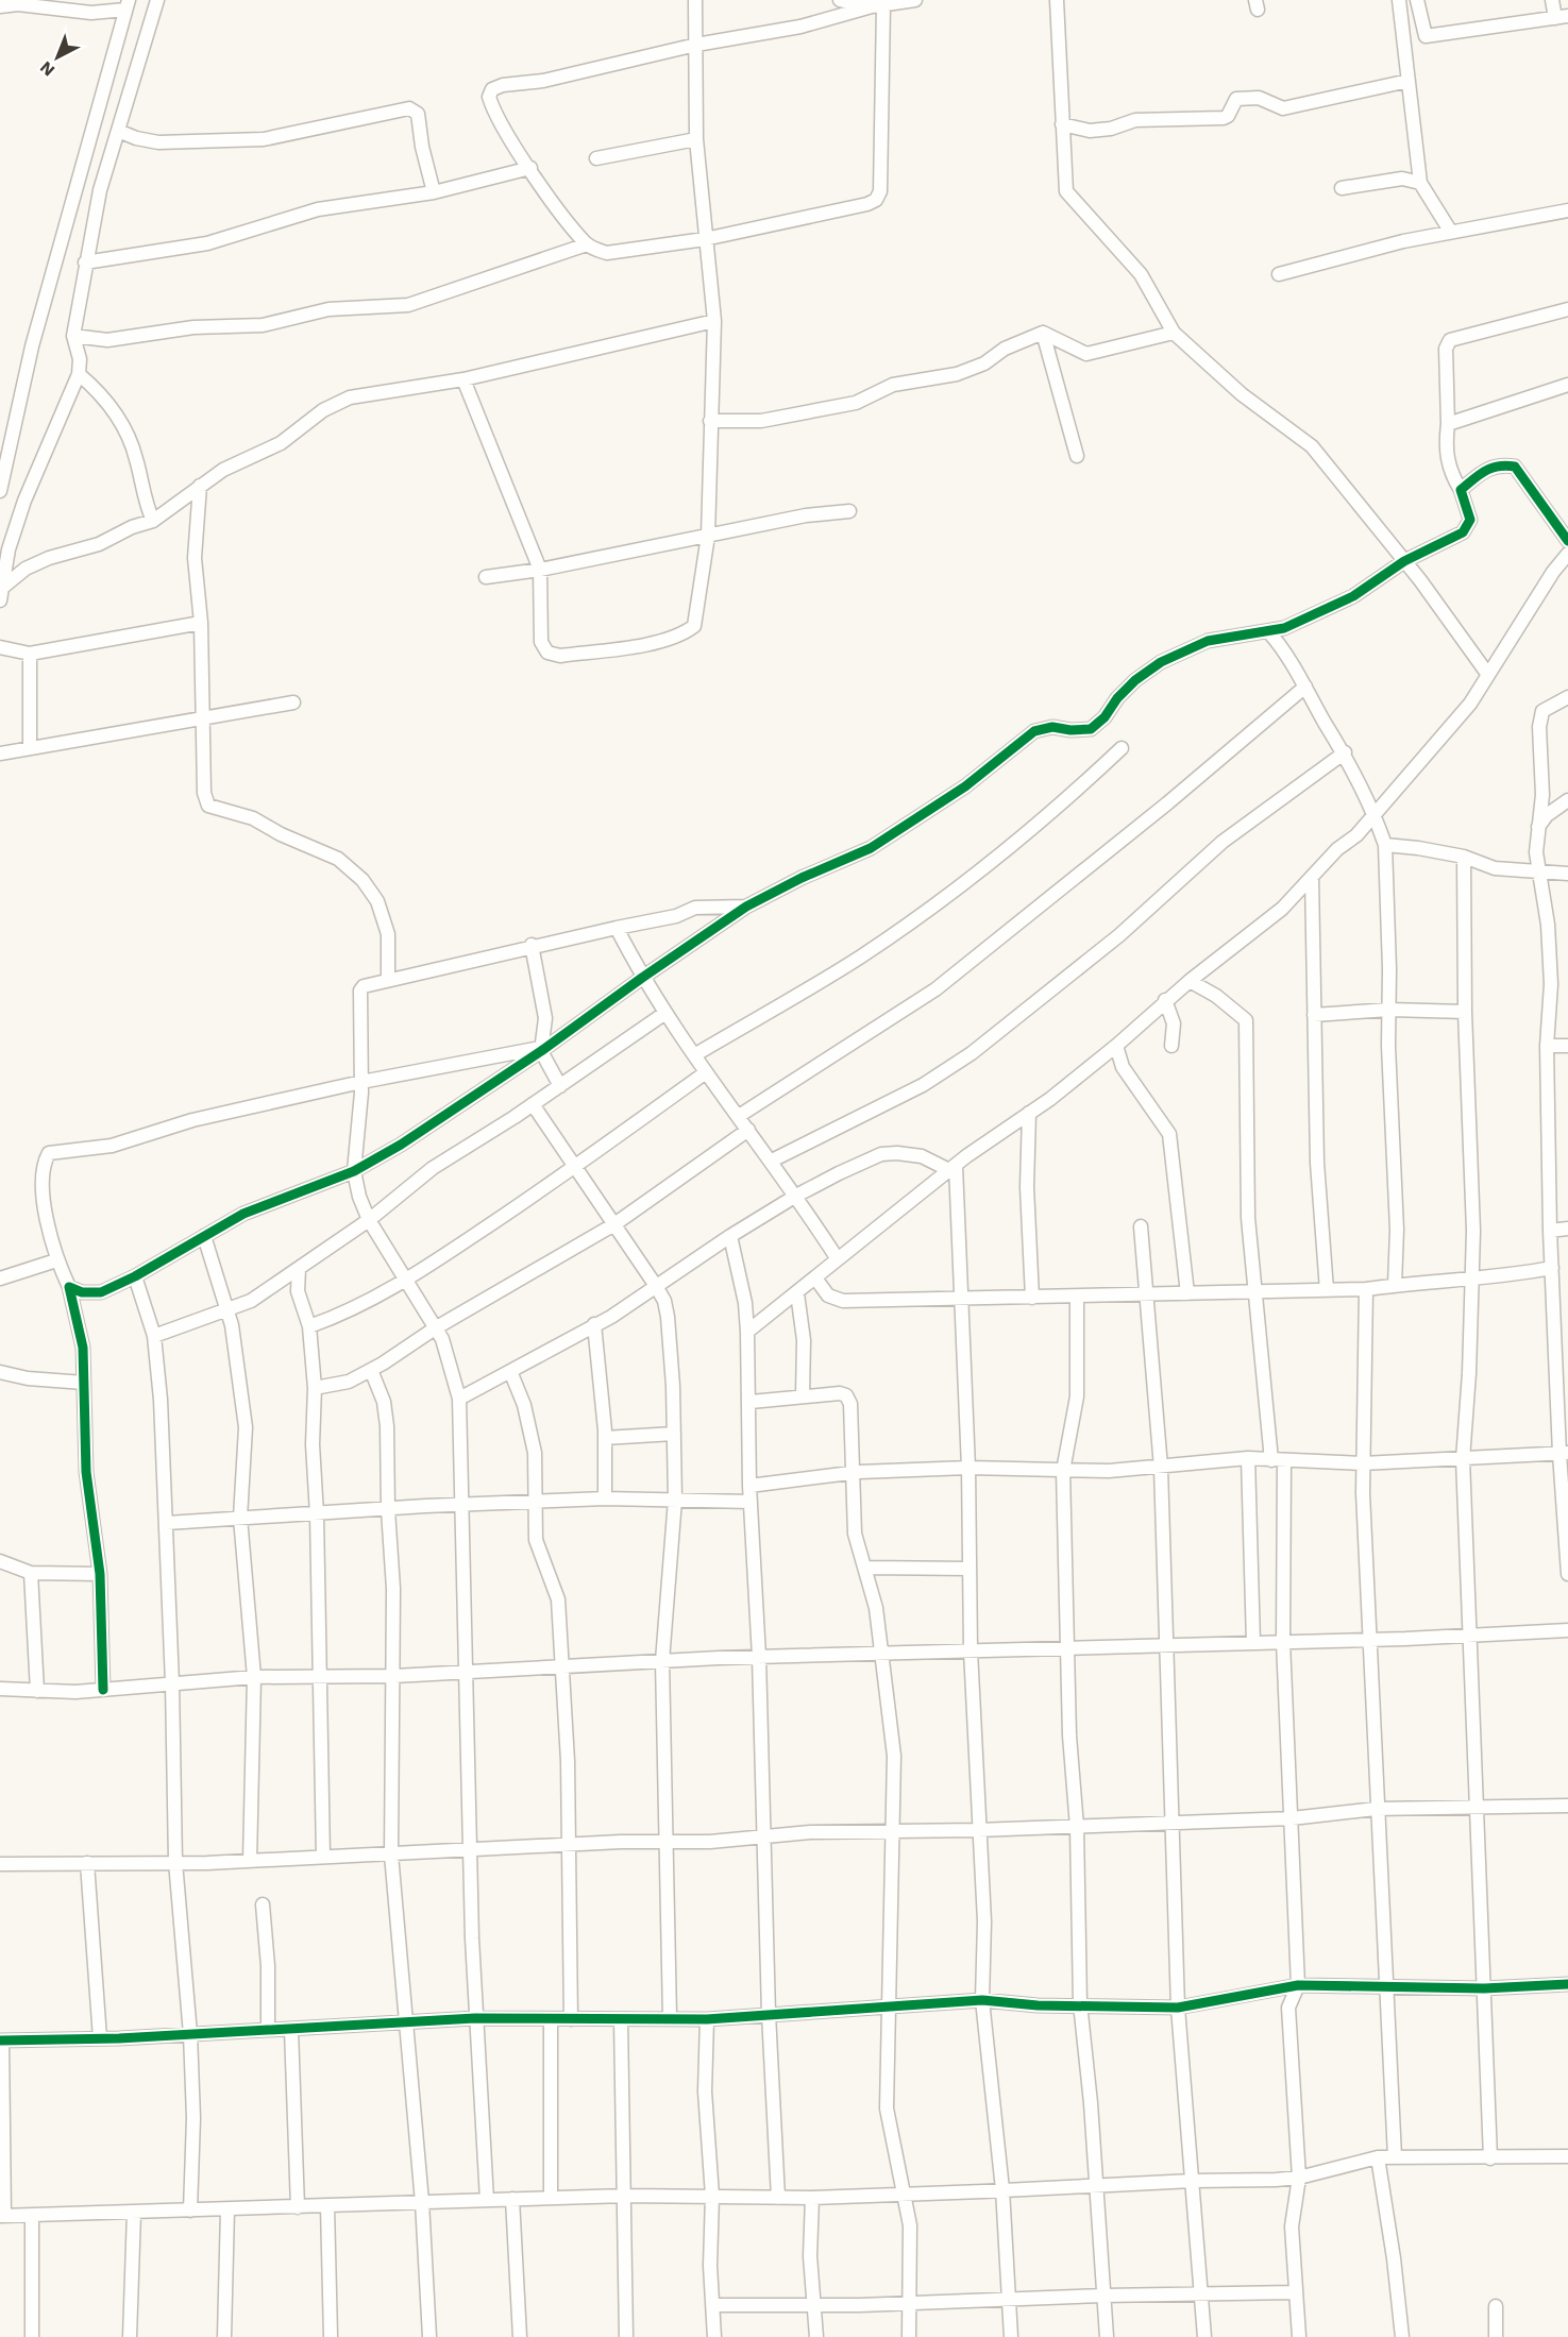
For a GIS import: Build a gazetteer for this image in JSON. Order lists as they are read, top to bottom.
{
  "north": "bottom left"
}
